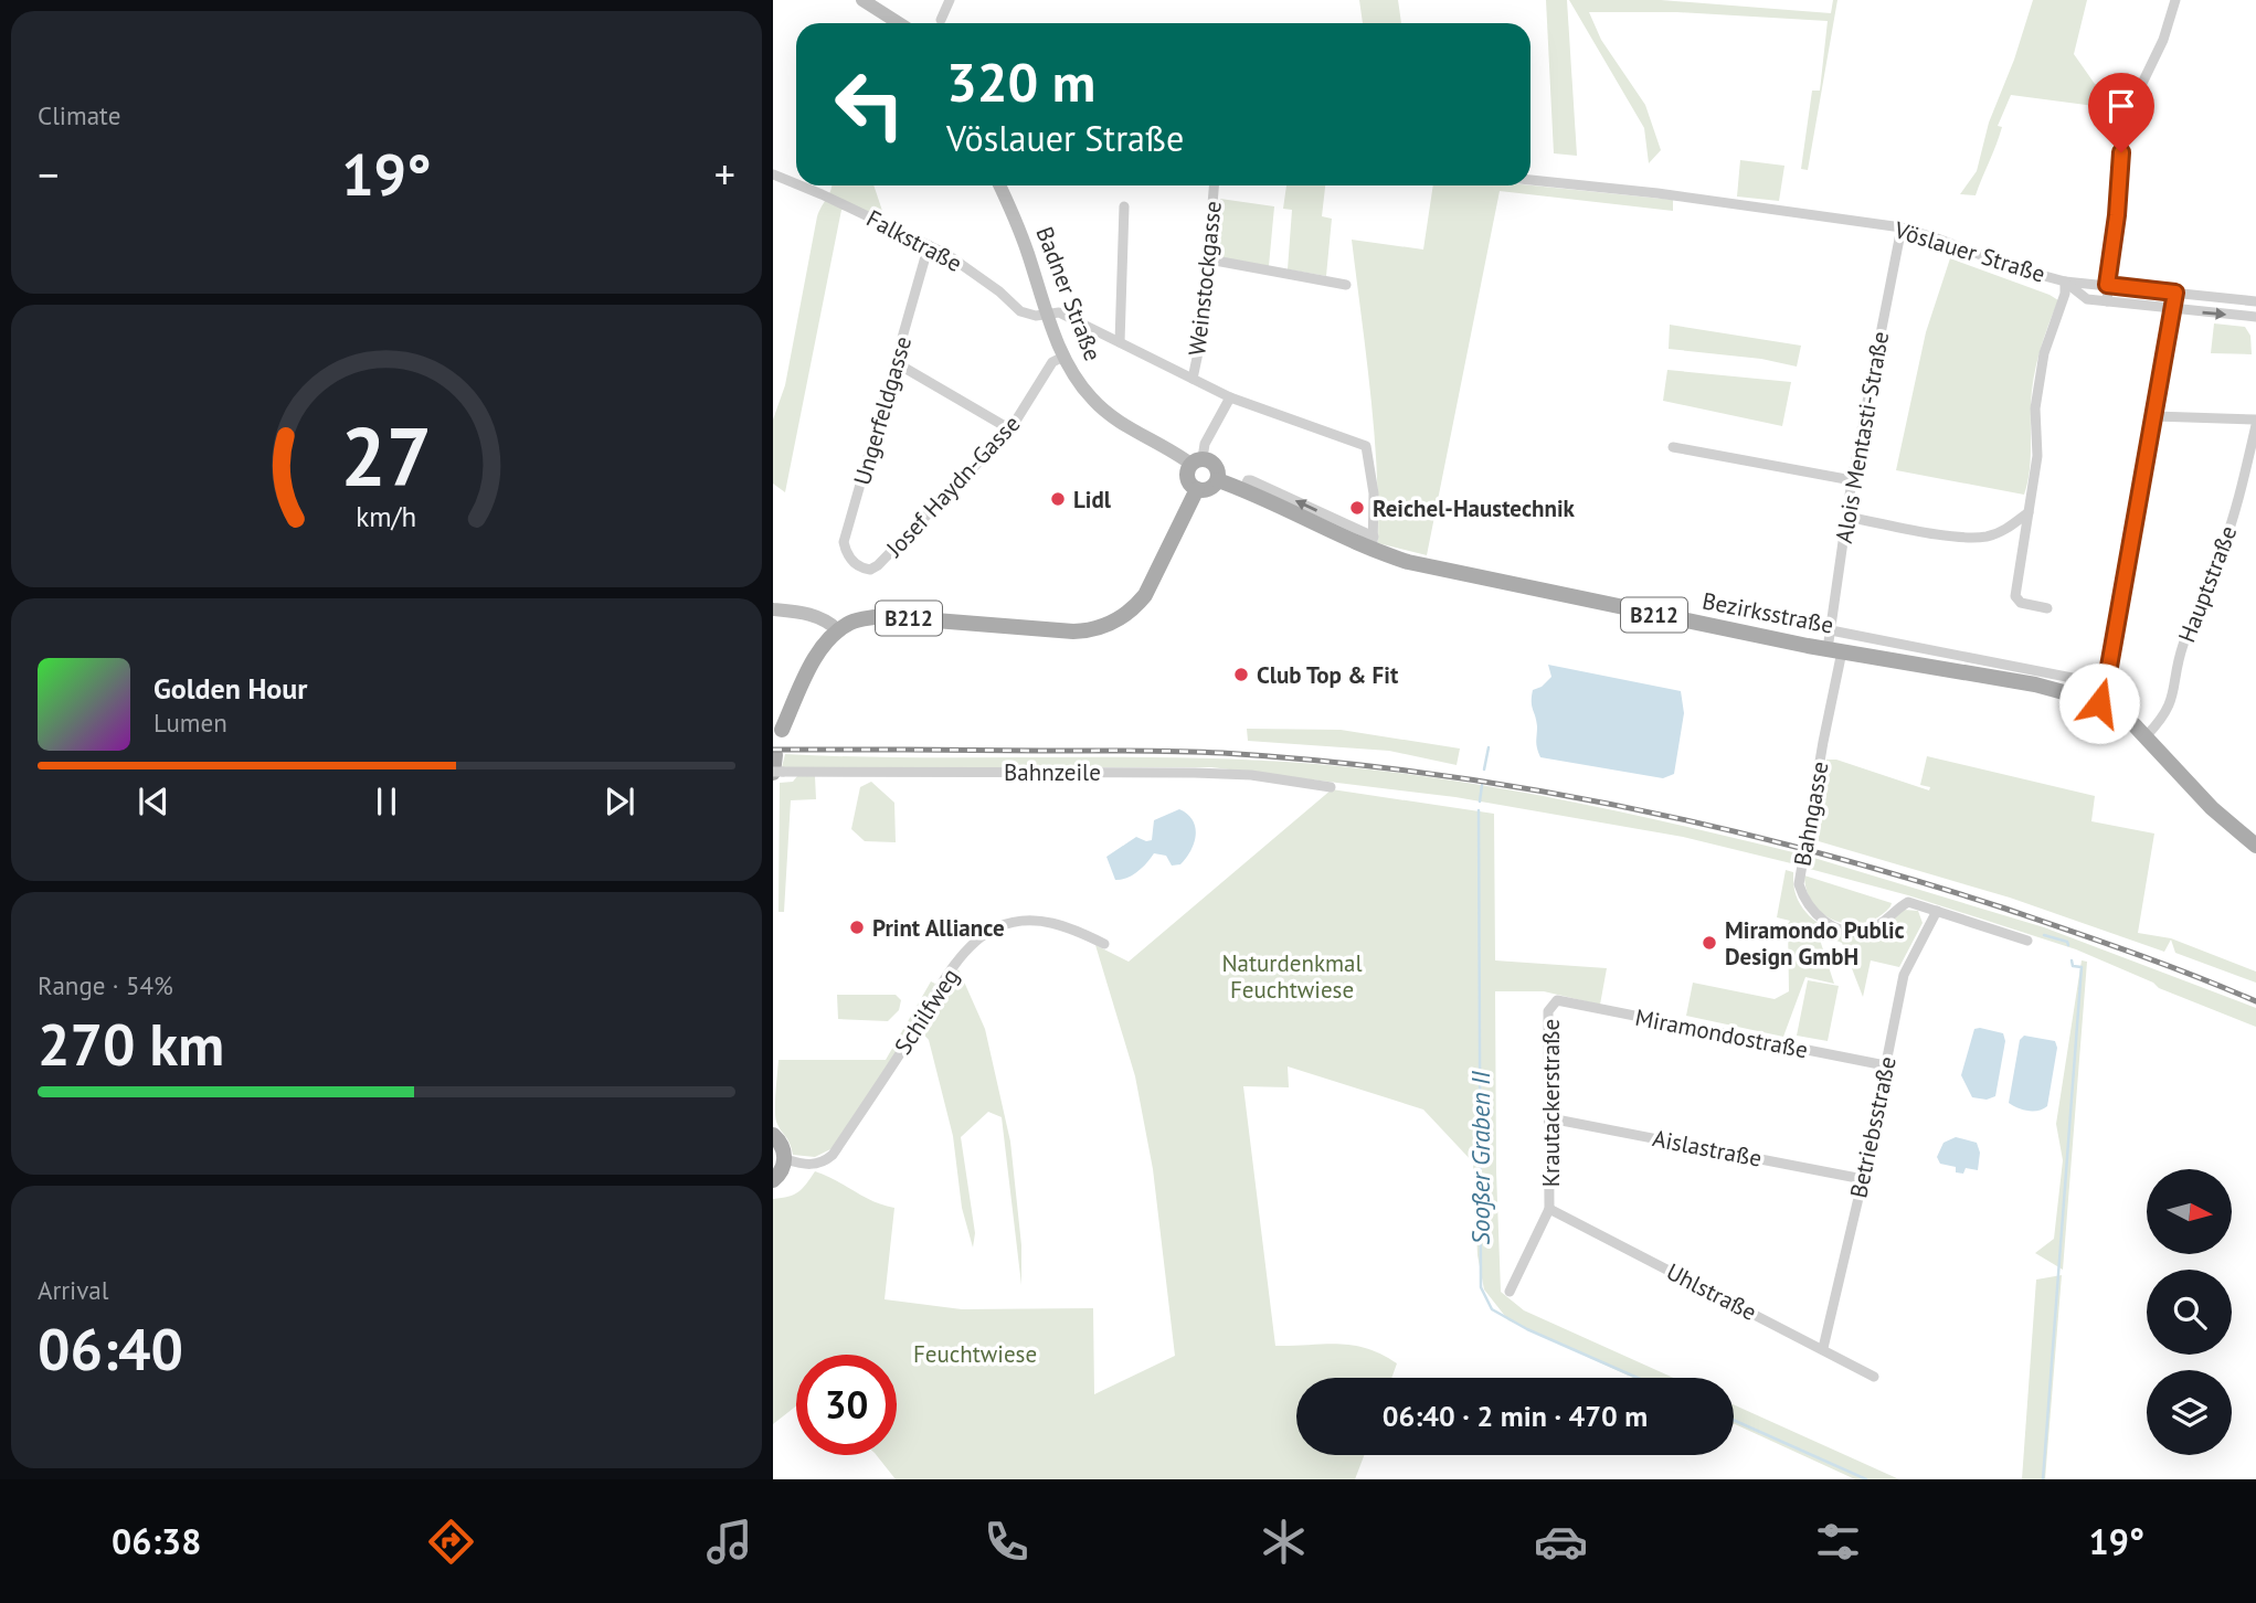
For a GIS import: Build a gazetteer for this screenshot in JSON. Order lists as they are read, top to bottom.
{
  "streets": {
    "main road": ["Bezirksstraße", "B212"],
    "street": [
      "Falkstraße",
      "Vöslauer Straße",
      "Weinstockgasse",
      "Badner Straße",
      "Ungerfeldgasse",
      "Alois Mentasti-Straße",
      "Josef Haydn-Gasse",
      "Hauptstraße",
      "Bahnzeile",
      "Bahngasse",
      "Schilfweg",
      "Miramondostraße",
      "Krautackerstraße",
      "Betriebsstraße",
      "Aislastraße",
      "Uhlstraße"
    ]
  },
  "crossings": [
    ["Falkstraße", "Weinstockgasse"],
    ["Falkstraße", "Badner Straße"],
    ["Falkstraße", "Ungerfeldgasse"],
    ["Falkstraße", "Bezirksstraße"],
    ["Falkstraße", "B212"],
    ["Vöslauer Straße", "Alois Mentasti-Straße"],
    ["Badner Straße", "Josef Haydn-Gasse"],
    ["Badner Straße", "B212"],
    ["Ungerfeldgasse", "Josef Haydn-Gasse"],
    ["Alois Mentasti-Straße", "Bezirksstraße"],
    ["Alois Mentasti-Straße", "Bahngasse"],
    ["Hauptstraße", "Bezirksstraße"],
    ["Hauptstraße", "B212"],
    ["Bezirksstraße", "B212"],
    ["Bezirksstraße", "Bahngasse"],
    ["Bahngasse", "Betriebsstraße"],
    ["Miramondostraße", "Krautackerstraße"],
    ["Miramondostraße", "Betriebsstraße"],
    ["Krautackerstraße", "Aislastraße"],
    ["Krautackerstraße", "Uhlstraße"],
    ["Betriebsstraße", "Aislastraße"],
    ["Betriebsstraße", "Uhlstraße"]
  ],
  "water": ["Sooßer Graben II"],
  "parks": ["Naturdenkmal Feuchtwiese", "Feuchtwiese"],
  "places": [
    "Lidl",
    "Reichel-Haustechnik",
    "Club Top & Fit",
    "Print Alliance",
    "Miramondo Public Design GmbH"
  ],
  "north": "right",
  "page": {
    "tile": [
      "Climate",
      ["Range · 54%", "270 km"],
      ["Arrival", "06:40"]
    ],
    "turn": ["320 m", "Vöslauer Straße"],
    "heat": ["−", "19°", "+"],
    "song": ["Golden Hour", "Lumen"],
    "limit": "30",
    "trip": "06:40 · 2 min · 470 m",
    "tabs": ["06:38", "19°"],
    "gauge": ["27", "km/h"]
  }
}
